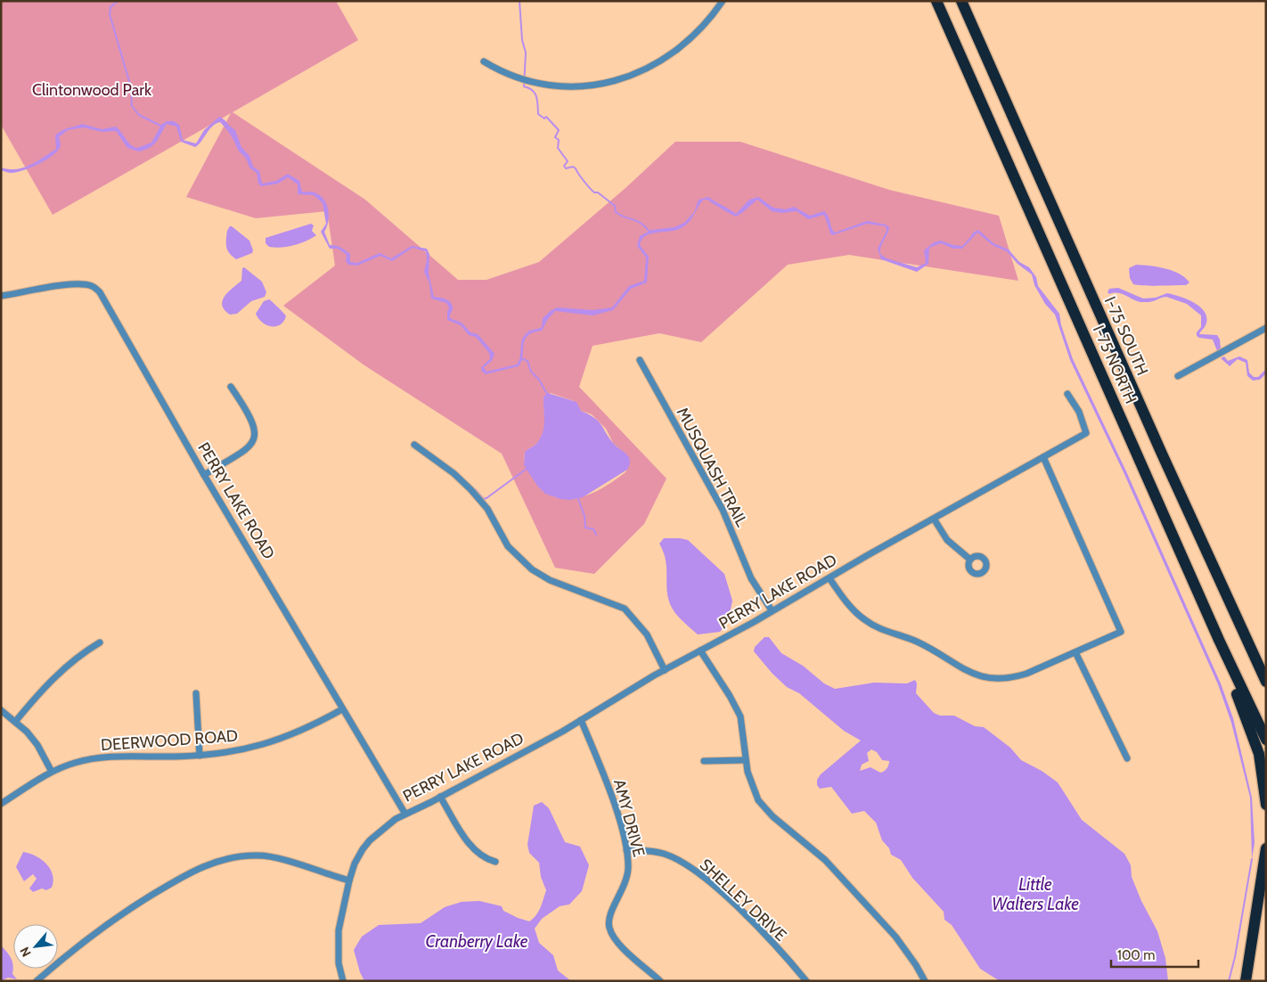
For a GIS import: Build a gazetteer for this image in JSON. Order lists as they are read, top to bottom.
{
  "streets": {
    "highway": ["I-75 SOUTH", "I-75 NORTH"],
    "street": [
      "MUSQUASH TRAIL",
      "PERRY LAKE ROAD",
      "DEERWOOD ROAD",
      "AMY DRIVE",
      "SHELLEY DRIVE"
    ]
  },
  "crossings": [
    ["MUSQUASH TRAIL", "PERRY LAKE ROAD"],
    ["PERRY LAKE ROAD", "DEERWOOD ROAD"],
    ["PERRY LAKE ROAD", "AMY DRIVE"],
    ["AMY DRIVE", "SHELLEY DRIVE"]
  ],
  "water": ["Little Walters Lake", "Cranberry Lake"],
  "parks": ["Clintonwood Park"],
  "scale_bar": "100 m",
  "north": "bottom left"
}
